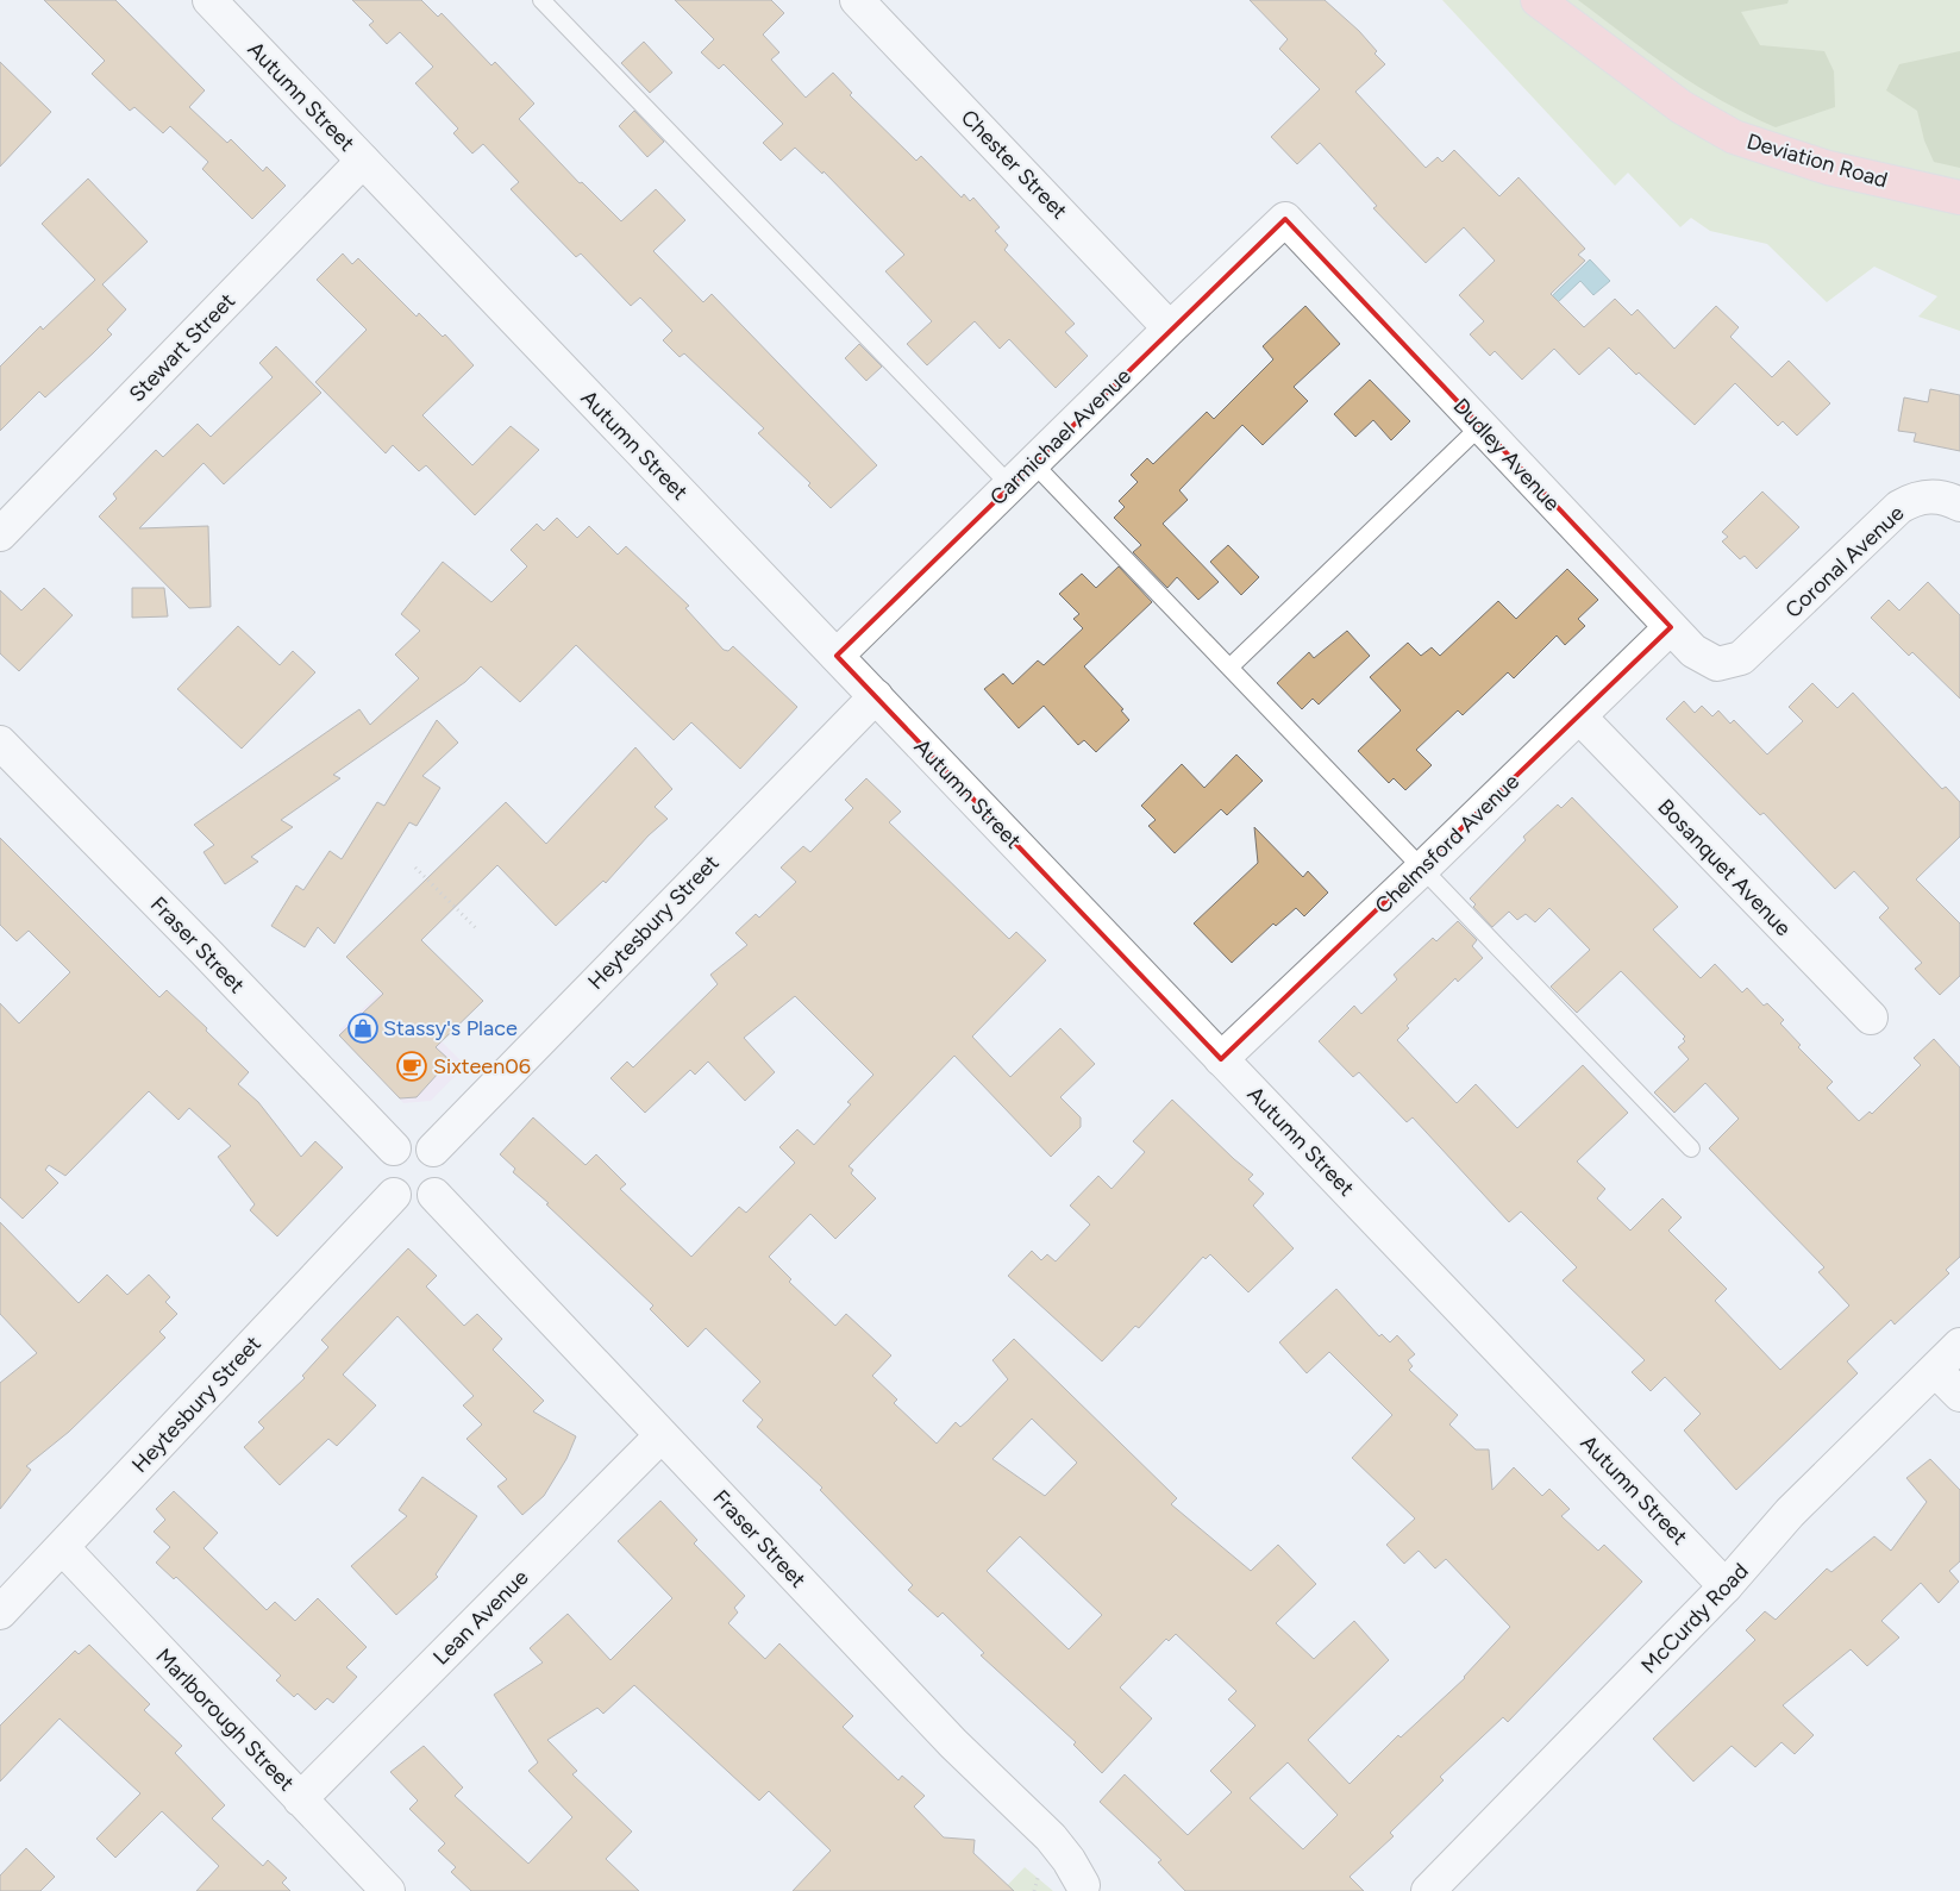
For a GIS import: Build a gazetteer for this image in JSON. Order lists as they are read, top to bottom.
{
  "streets": {
    "main road": ["Deviation Road"],
    "street": [
      "Autumn Street",
      "Chester Street",
      "Stewart Street",
      "Carmichael Avenue",
      "Dudley Avenue",
      "Coronal Avenue",
      "Chelmsford Avenue",
      "Bosanquet Avenue",
      "Heytesbury Street",
      "Fraser Street",
      "Lean Avenue",
      "McCurdy Road",
      "Marlborough Street"
    ]
  },
  "crossings": [
    ["Autumn Street", "Stewart Street"],
    ["Autumn Street", "Carmichael Avenue"],
    ["Autumn Street", "Chelmsford Avenue"],
    ["Autumn Street", "Heytesbury Street"],
    ["Autumn Street", "McCurdy Road"],
    ["Chester Street", "Carmichael Avenue"],
    ["Carmichael Avenue", "Dudley Avenue"],
    ["Dudley Avenue", "Coronal Avenue"],
    ["Dudley Avenue", "Chelmsford Avenue"],
    ["Chelmsford Avenue", "Bosanquet Avenue"],
    ["Heytesbury Street", "Fraser Street"],
    ["Heytesbury Street", "Marlborough Street"],
    ["Fraser Street", "Lean Avenue"],
    ["Lean Avenue", "Marlborough Street"]
  ],
  "places": {
    "shop": ["Stassy's Place"],
    "cafe": ["Sixteen06"]
  }
}
